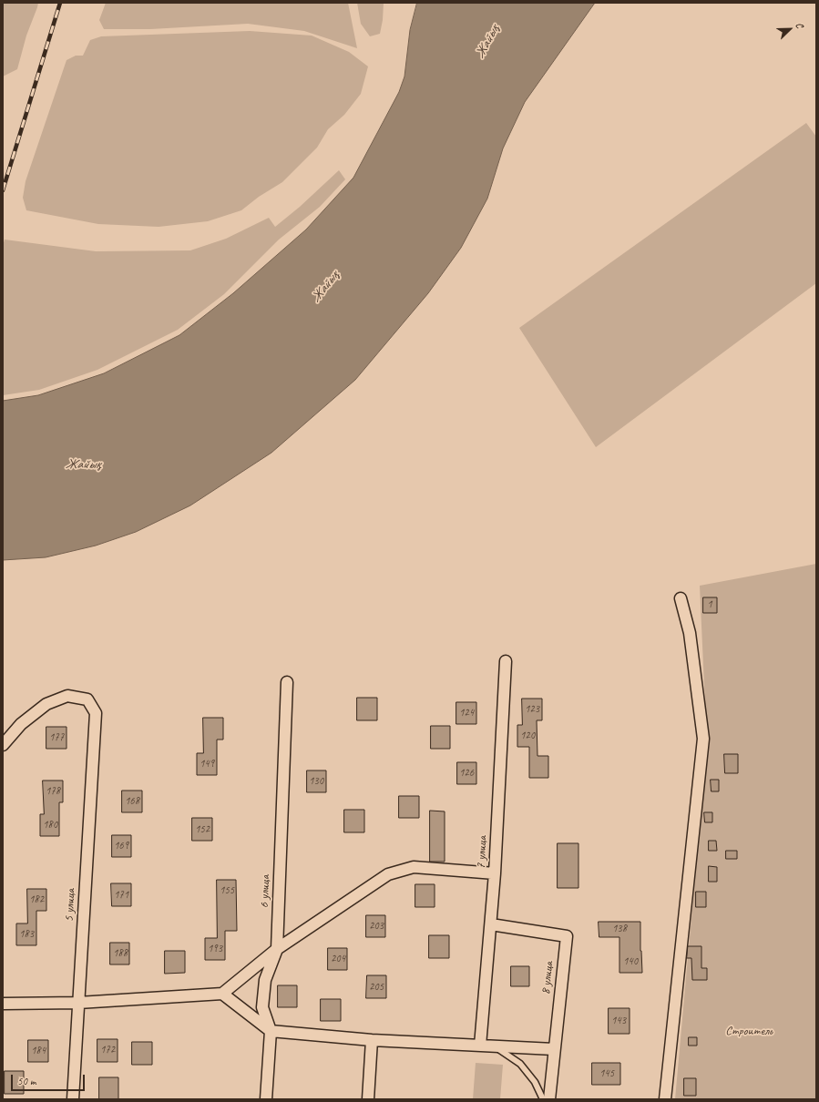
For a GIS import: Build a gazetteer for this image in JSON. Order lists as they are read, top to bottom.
{
  "streets": {
    "street": [
      "7 улица",
      "6 улица",
      "5 улица",
      "8 улица"
    ]
  },
  "crossings": [
    ["7 улица", "8 улица"]
  ],
  "water": ["Жайық"],
  "parks": ["Строитель"],
  "house_numbers": [
    "1",
    "123",
    "124",
    "120",
    "177",
    "149",
    "126",
    "130",
    "178",
    "168",
    "180",
    "152",
    "169",
    "155",
    "171",
    "182",
    "203",
    "138",
    "183",
    "193",
    "188",
    "204",
    "140",
    "205",
    "143",
    "172",
    "184",
    "145"
  ],
  "scale_bar": "50 m",
  "north": "top right"
}
